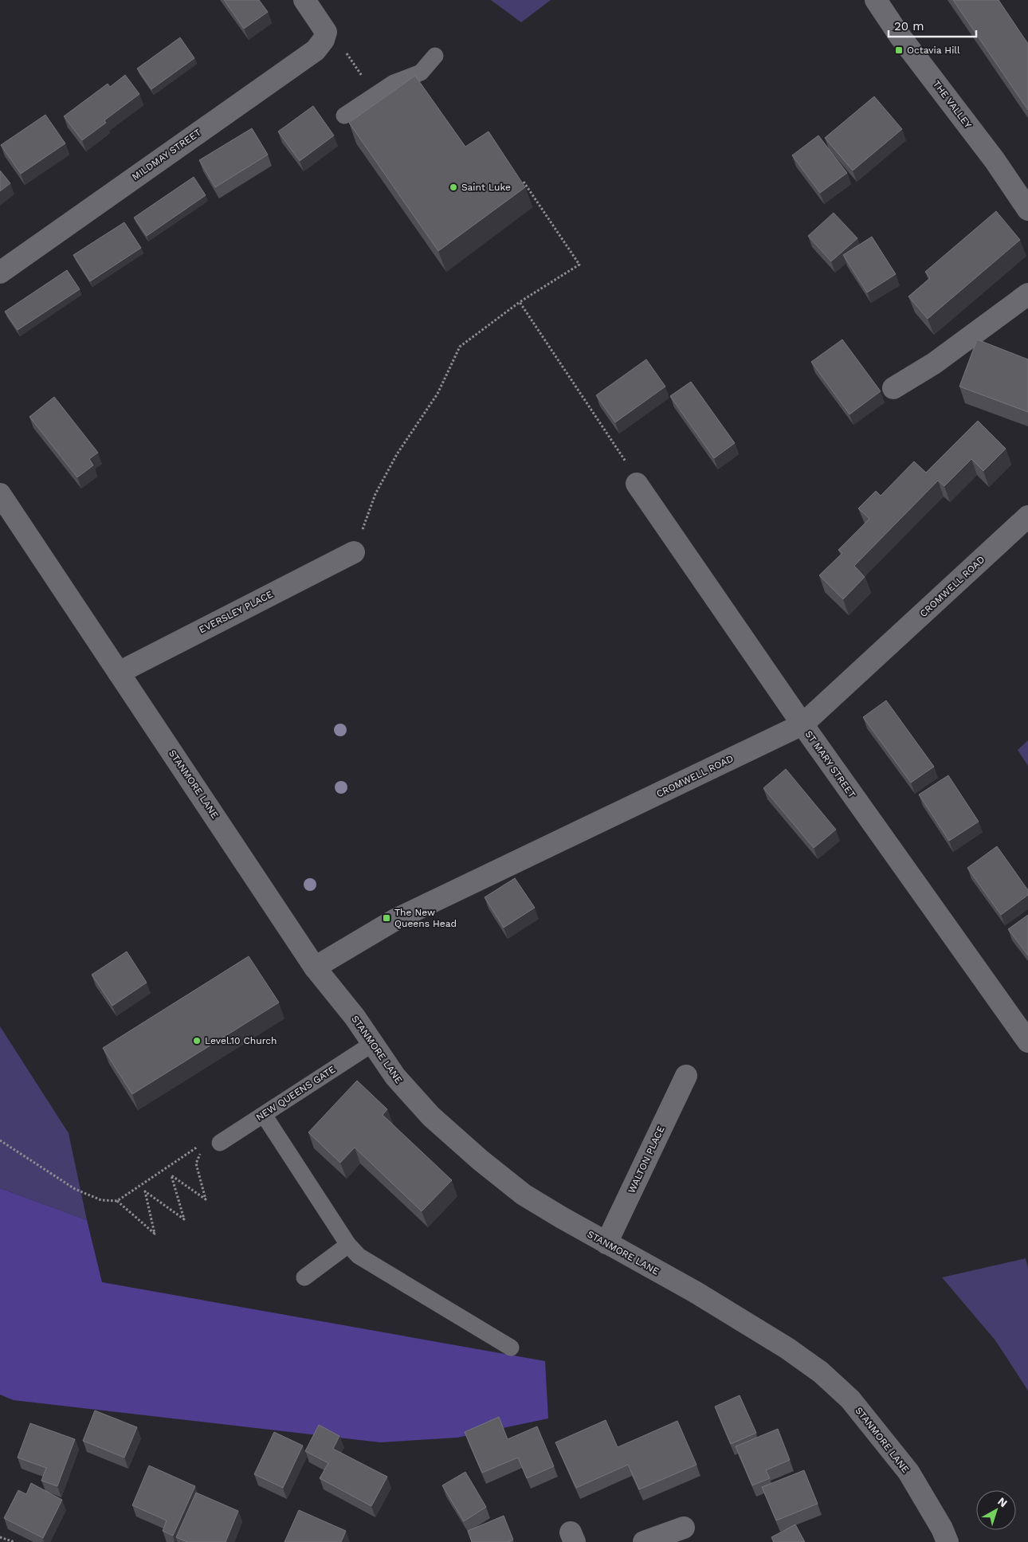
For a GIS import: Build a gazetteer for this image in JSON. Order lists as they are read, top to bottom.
{
  "streets": {
    "street": [
      "THE VALLEY",
      "MILDMAY STREET",
      "CROMWELL ROAD",
      "EVERSLEY PLACE",
      "ST MARY STREET",
      "STANMORE LANE",
      "WALTON PLACE"
    ],
    "lane": ["NEW QUEENS GATE"]
  },
  "crossings": [
    ["CROMWELL ROAD", "ST MARY STREET"],
    ["CROMWELL ROAD", "STANMORE LANE"],
    ["EVERSLEY PLACE", "STANMORE LANE"],
    ["STANMORE LANE", "NEW QUEENS GATE"],
    ["STANMORE LANE", "WALTON PLACE"]
  ],
  "places": {
    "transit": ["Octavia Hill", "The New Queens Head"],
    "other": ["Saint Luke", "Level.10 Church"]
  },
  "scale_bar": "20 m",
  "north": "top right"
}
